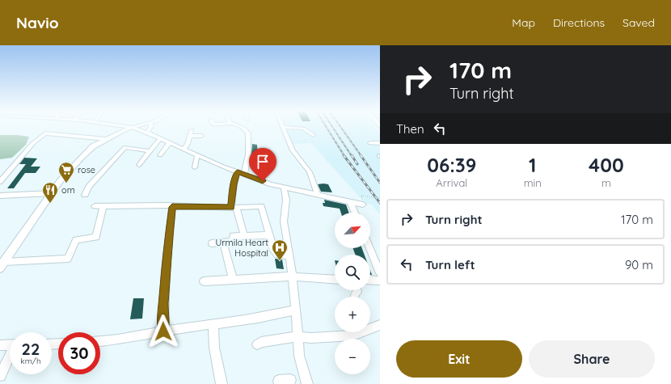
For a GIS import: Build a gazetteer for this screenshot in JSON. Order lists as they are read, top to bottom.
{
  "places": {
    "supermarket": ["rose"],
    "restaurant": ["om"],
    "hospital": ["Urmila Heart Hospital"]
  },
  "north": "top right",
  "page": {
    "header": "Navio",
    "nav": ["Map", "Directions", "Saved"],
    "turn": ["170 m", "Turn right"],
    "then": "Then",
    "eta": [
      "06:39",
      "Arrival",
      "1",
      "min",
      "400",
      "m"
    ],
    "list": [
      {
        "name": "Turn right",
        "value": "170 m"
      },
      {
        "name": "Turn left",
        "value": "90 m"
      }
    ],
    "map_buttons": ["+", "−"],
    "speed": "22 km/h",
    "limit": "30",
    "buttons": ["Exit", "Share"]
  }
}
